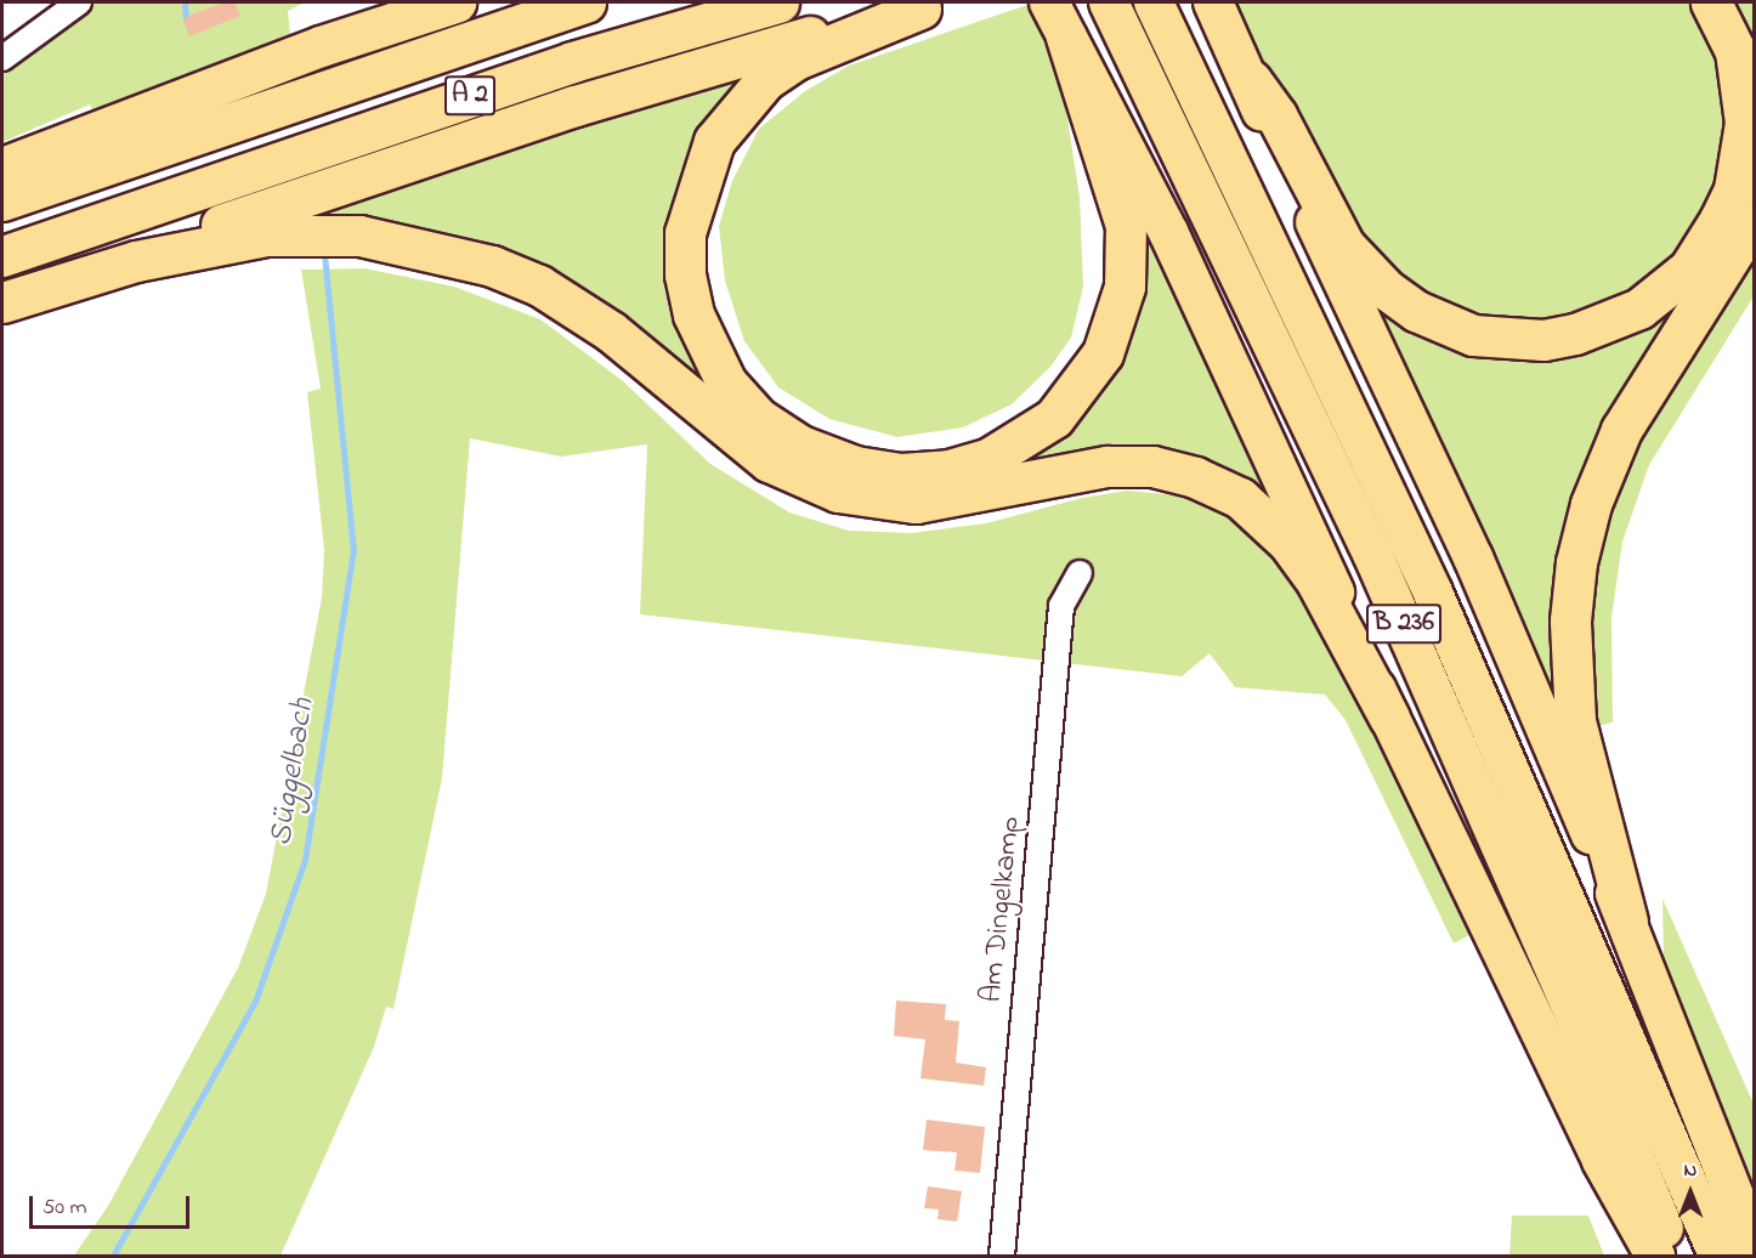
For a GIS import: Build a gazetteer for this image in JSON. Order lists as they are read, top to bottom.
{
  "streets": {
    "highway": ["A 2", "B 236"],
    "street": ["Am Dingelkamp"]
  },
  "water": ["Süggelbach"],
  "scale_bar": "50 m",
  "north": "top"
}
